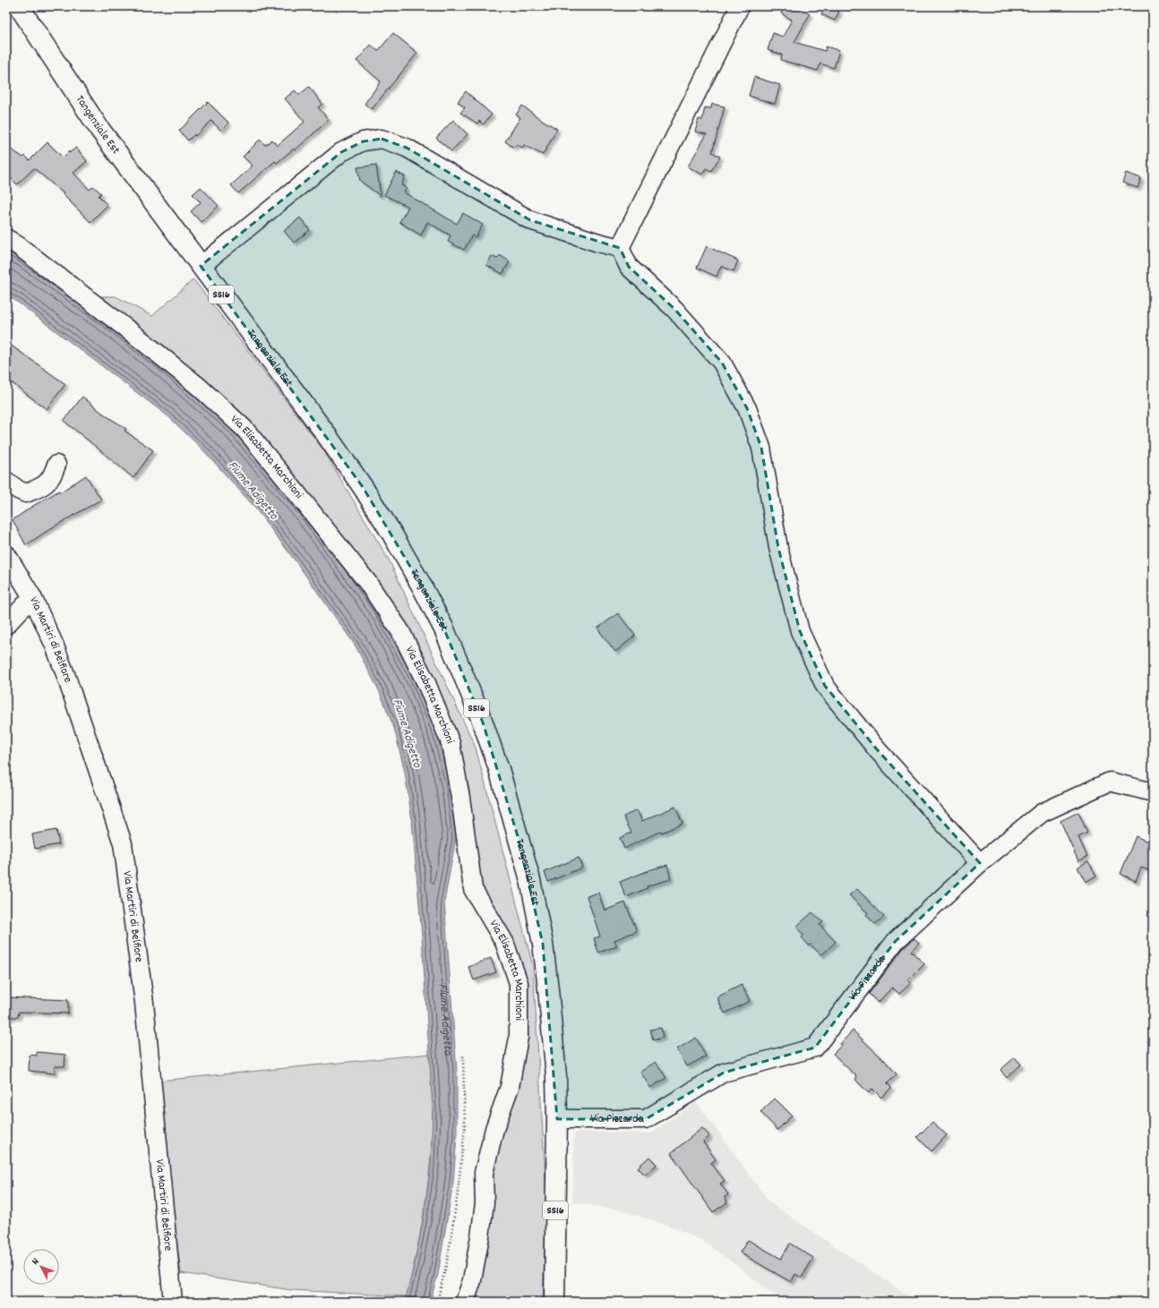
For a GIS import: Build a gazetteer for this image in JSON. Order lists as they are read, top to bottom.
{
  "streets": {
    "main road": ["Tangenziale Est", "SS16"],
    "street": ["Via Elisabetta Marchioni", "Via Martiri di Belfiore", "Via Pizzarda"]
  },
  "crossings": [
    ["Tangenziale Est", "Via Pizzarda"]
  ],
  "water": ["Fiume Adigetto"],
  "north": "top left"
}
